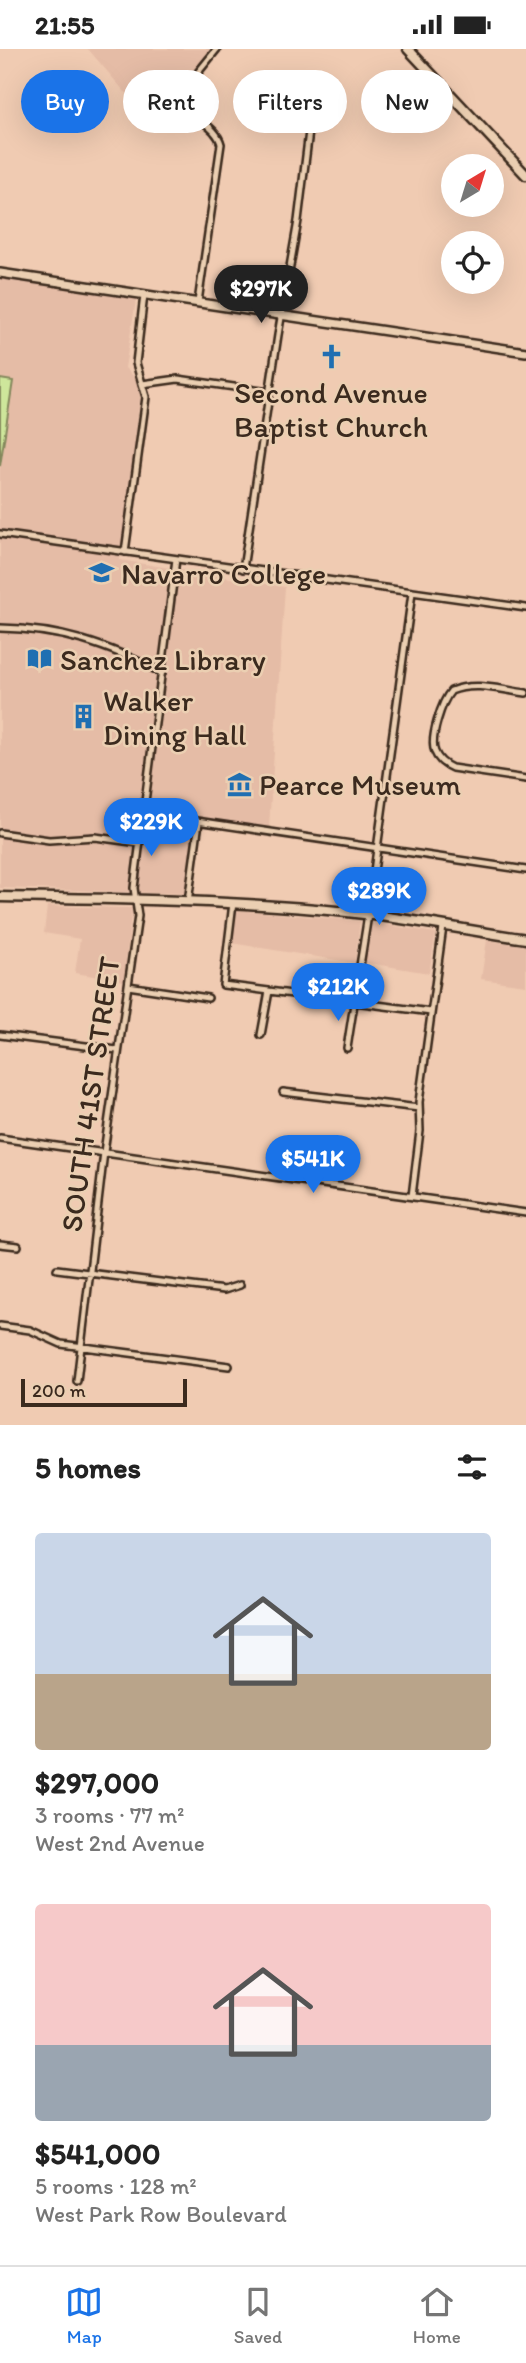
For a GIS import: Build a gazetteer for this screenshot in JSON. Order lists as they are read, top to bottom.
{
  "streets": {
    "street": ["SOUTH 41ST STREET"]
  },
  "places": {
    "church": ["Second Avenue Baptist Church"],
    "school or university": ["Navarro College"],
    "library": ["Sanchez Library"],
    "building": ["Walker Dining Hall"],
    "museum": ["Pearce Museum"]
  },
  "scale_bar": "200 m",
  "north": "top right",
  "page": {
    "status": "21:55",
    "chip": [
      "Buy",
      "Rent",
      "Filters",
      "New"
    ],
    "price": [
      "$297K",
      "$229K",
      "$289K",
      "$212K",
      "$541K"
    ],
    "scale": "200 m",
    "heading": "5 homes",
    "list": [
      {
        "name": "$297,000",
        "note": "3 rooms · 77 m² · West 2nd Avenue"
      },
      {
        "name": "$541,000",
        "note": "5 rooms · 128 m² · West Park Row Boulevard"
      }
    ],
    "tabs": ["Map", "Saved", "Home"]
  }
}
